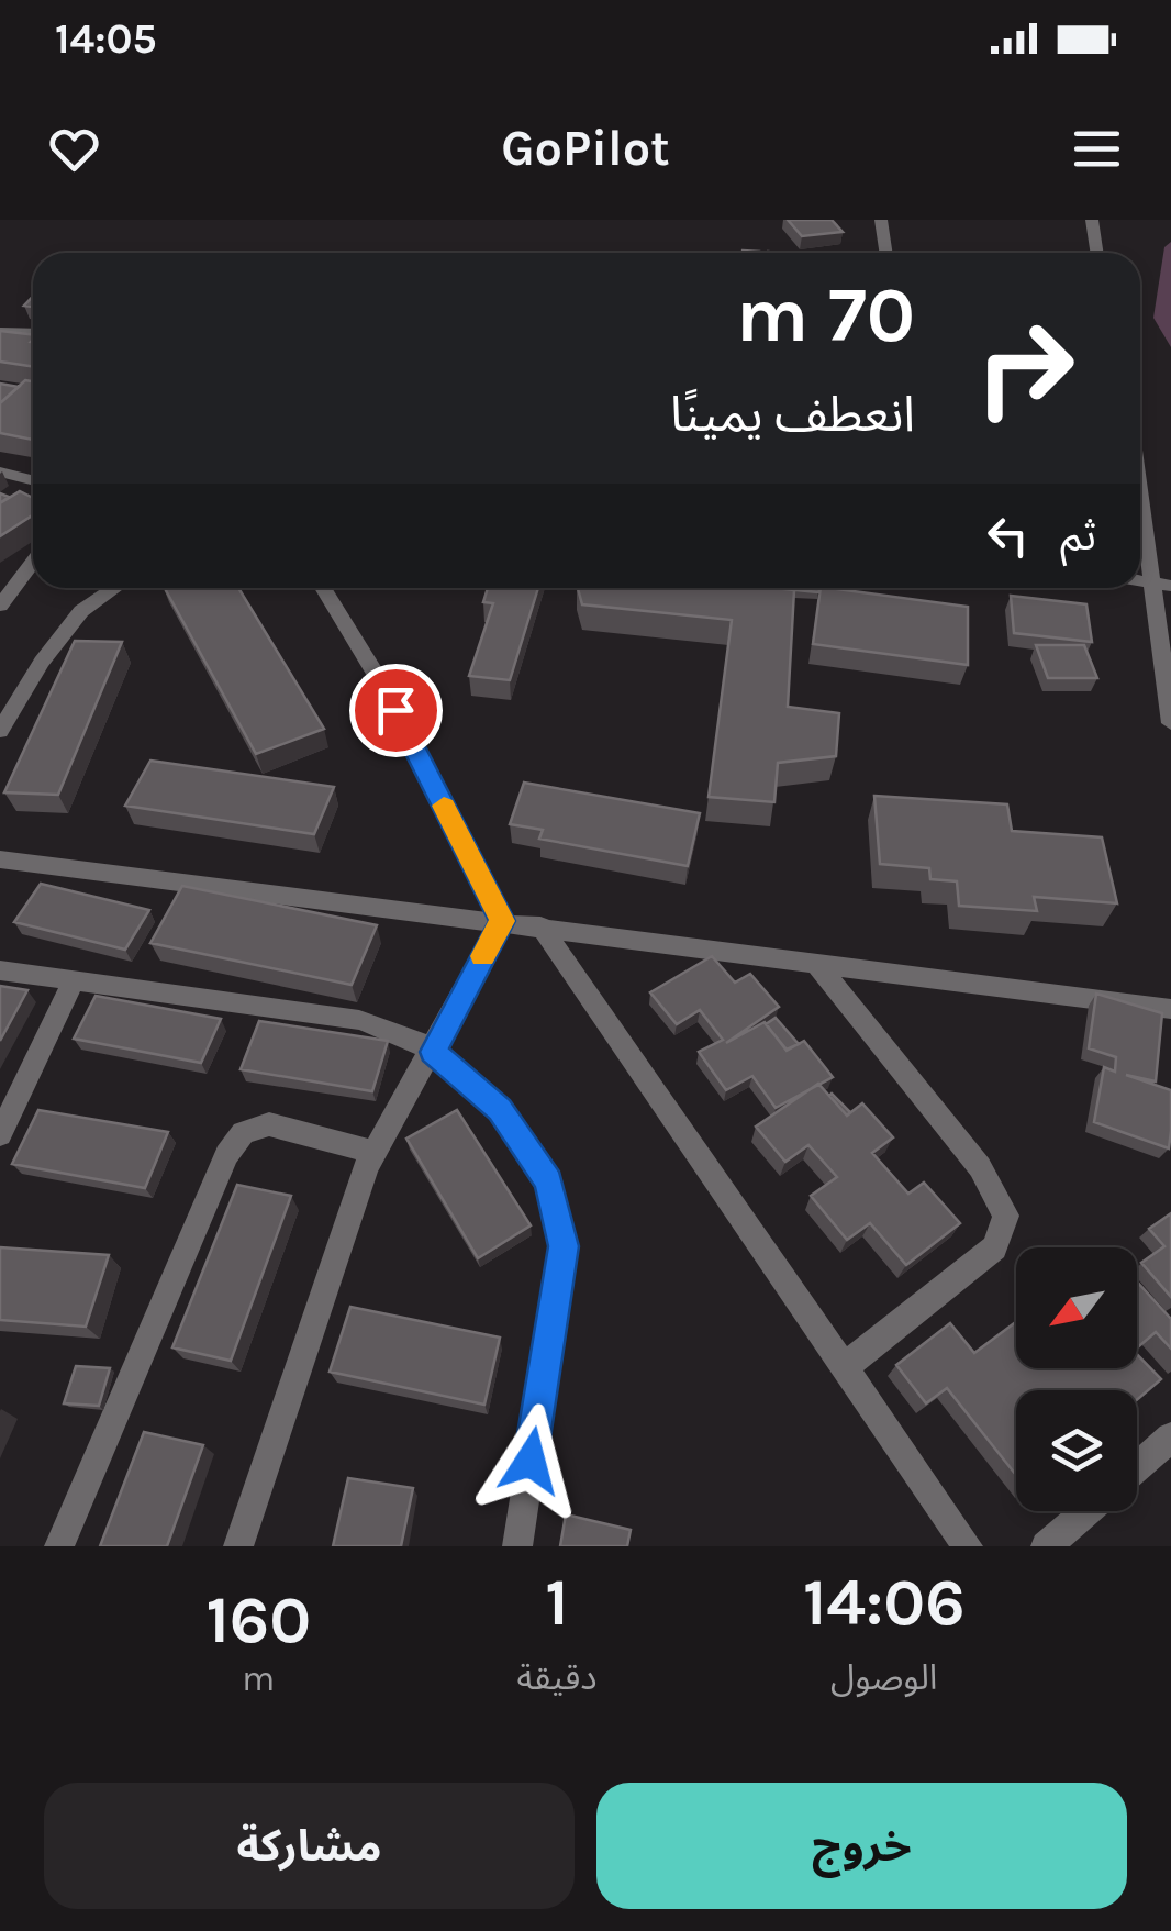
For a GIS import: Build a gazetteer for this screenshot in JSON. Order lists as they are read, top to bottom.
{
  "north": "bottom left",
  "page": {
    "status": "14:05",
    "header": "GoPilot",
    "turn": ["70 m", "انعطف يمينًا"],
    "then": "ثم",
    "eta": [
      "14:06",
      "الوصول",
      "1",
      "دقيقة",
      "160",
      "m"
    ],
    "buttons": ["خروج", "مشاركة"]
  }
}
